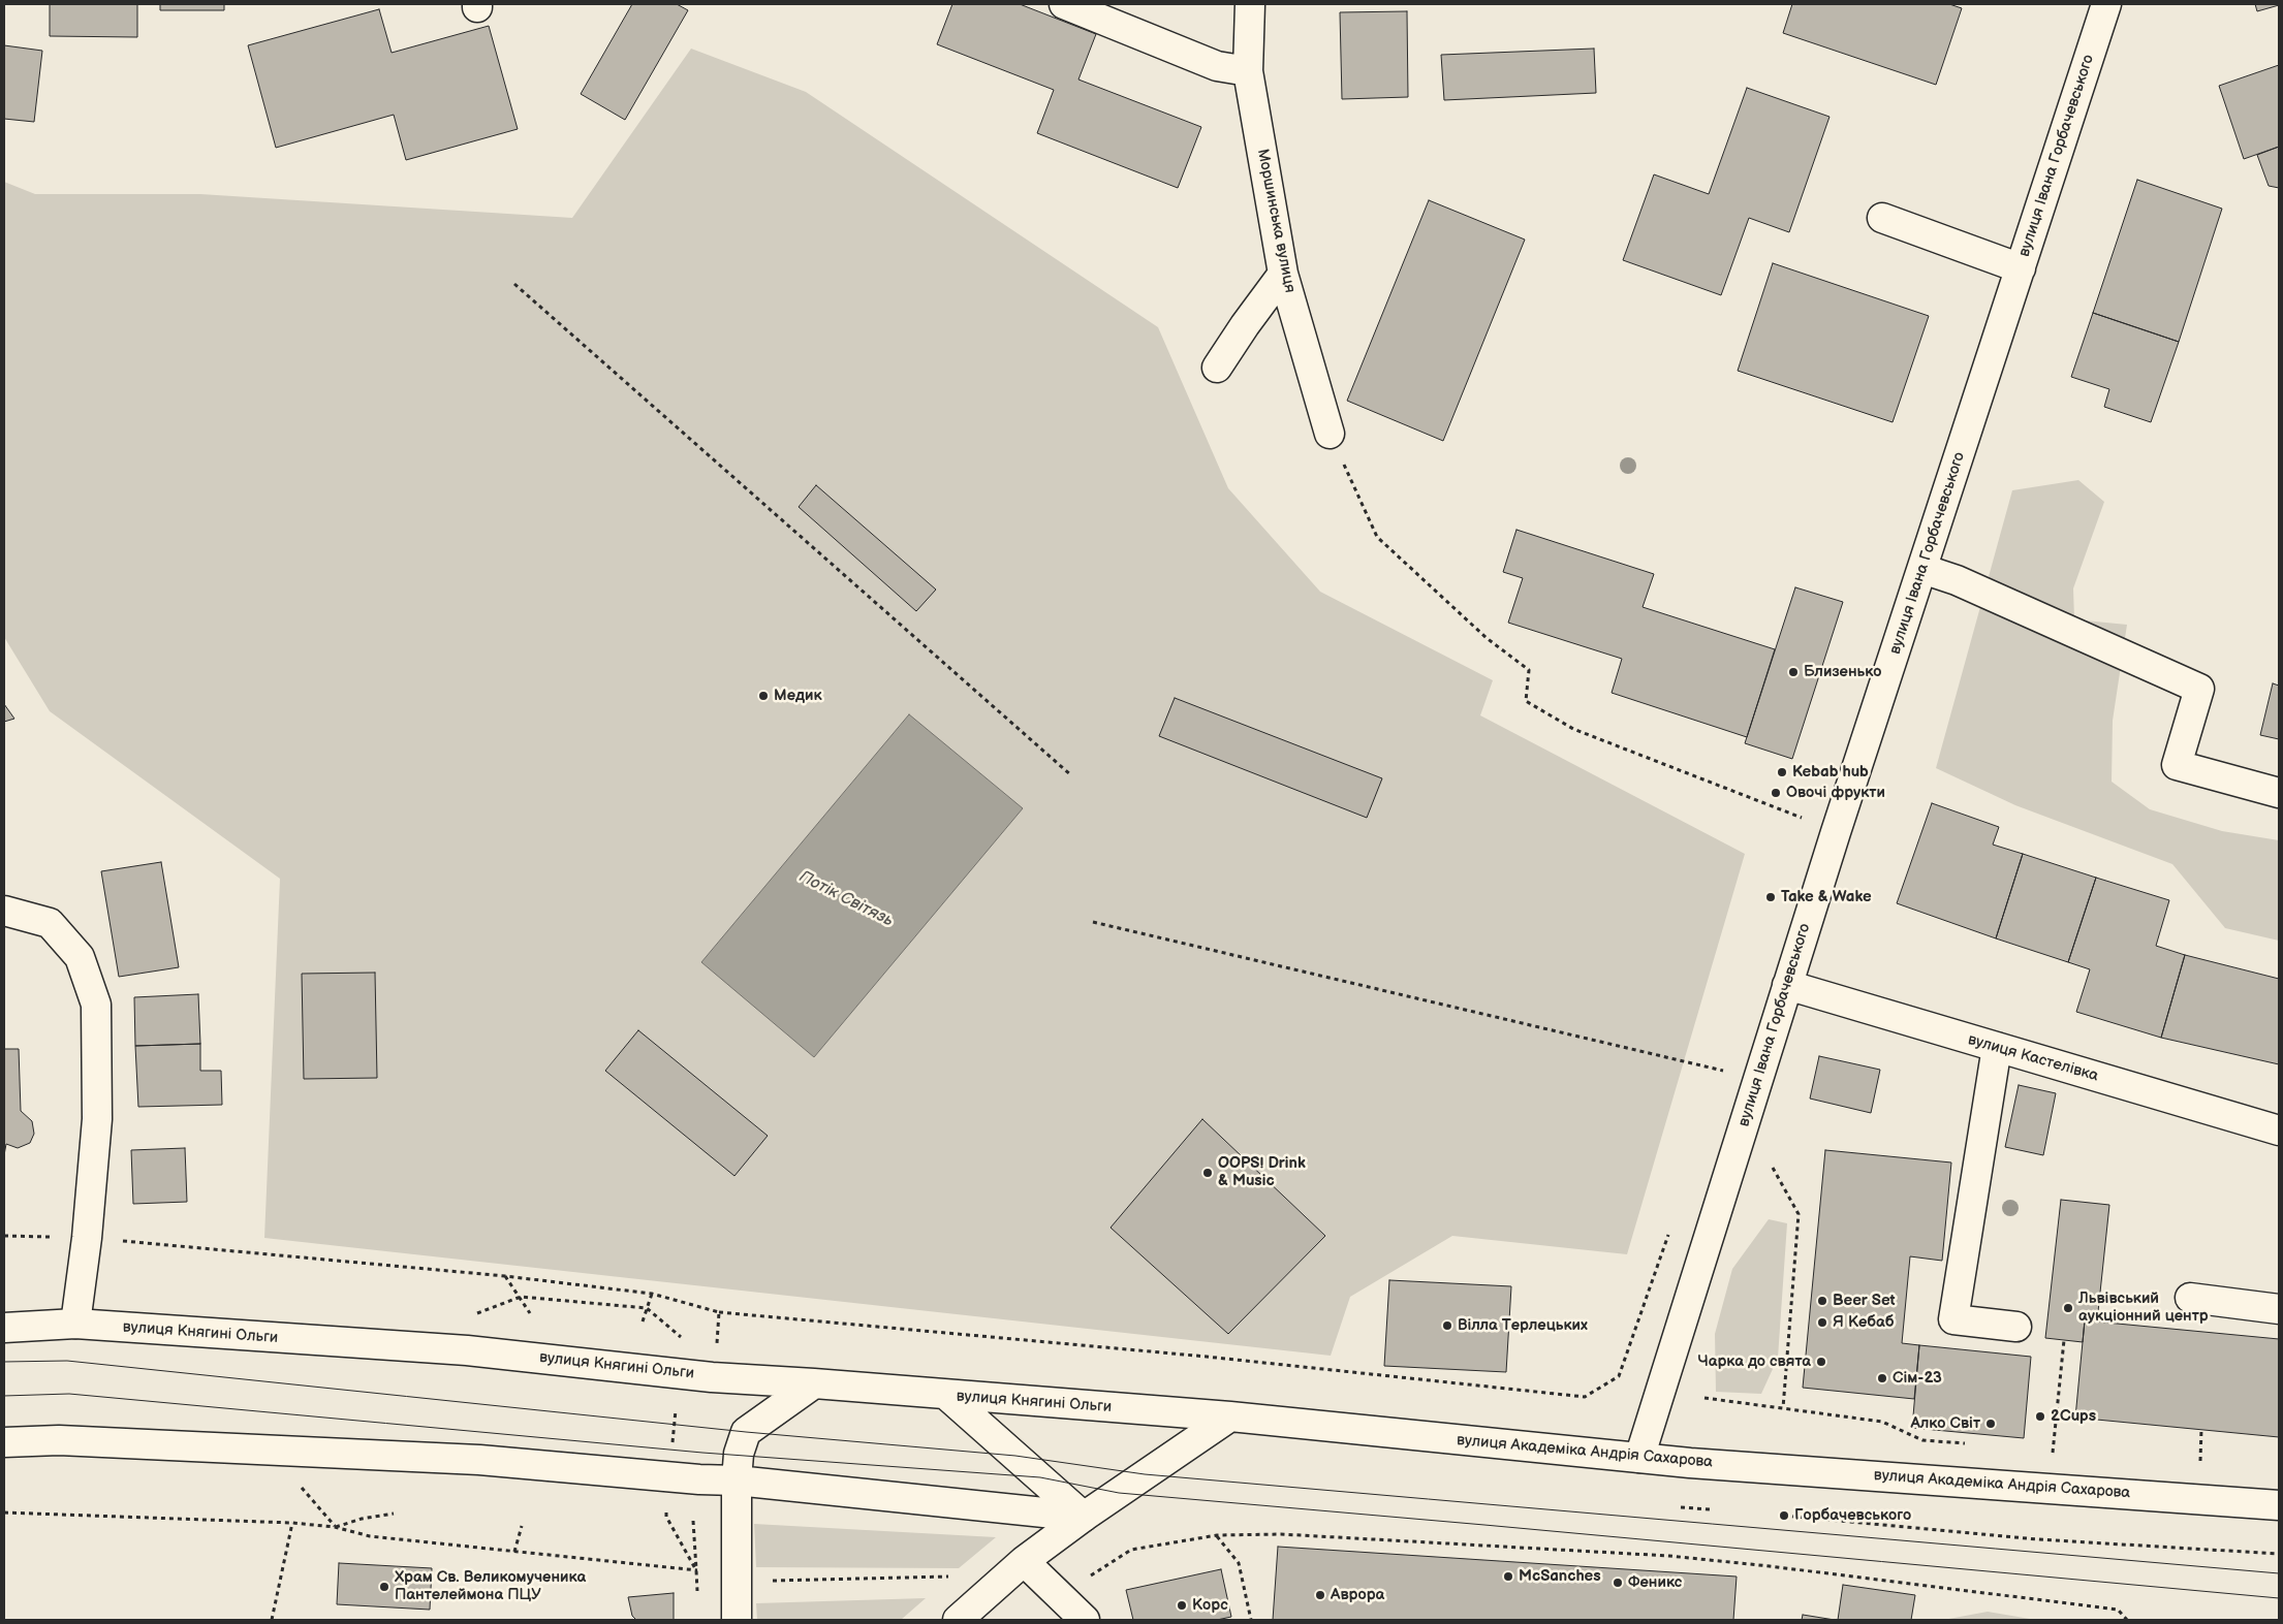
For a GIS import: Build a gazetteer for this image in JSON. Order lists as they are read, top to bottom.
{
  "streets": {
    "main road": [
      "вулиця Івана Горбачевського",
      "Моршинська вулиця",
      "вулиця Кастелівка",
      "вулиця Княгині Ольги",
      "вулиця Академіка Андрія Сахарова"
    ]
  },
  "crossings": [
    ["вулиця Івана Горбачевського", "вулиця Кастелівка"],
    ["вулиця Івана Горбачевського", "вулиця Академіка Андрія Сахарова"],
    ["вулиця Княгині Ольги", "вулиця Академіка Андрія Сахарова"]
  ],
  "water": ["Потік Світязь"],
  "places": [
    "Близенько",
    "Медик",
    "Kebab hub",
    "Овочі фрукти",
    "Take & Wake",
    "OOPS! Drink & Music",
    "Beer Set",
    "Львівський аукціонний центр",
    "Я Кебаб",
    "Вілла Терлецьких",
    "Чарка до свята",
    "Сім-23",
    "2Cups",
    "Алко Світ",
    "Горбачевського",
    "McSanches",
    "Феникс",
    "Храм Св. Великомученика Пантелеймона ПЦУ",
    "Аврора",
    "Корс"
  ]
}
